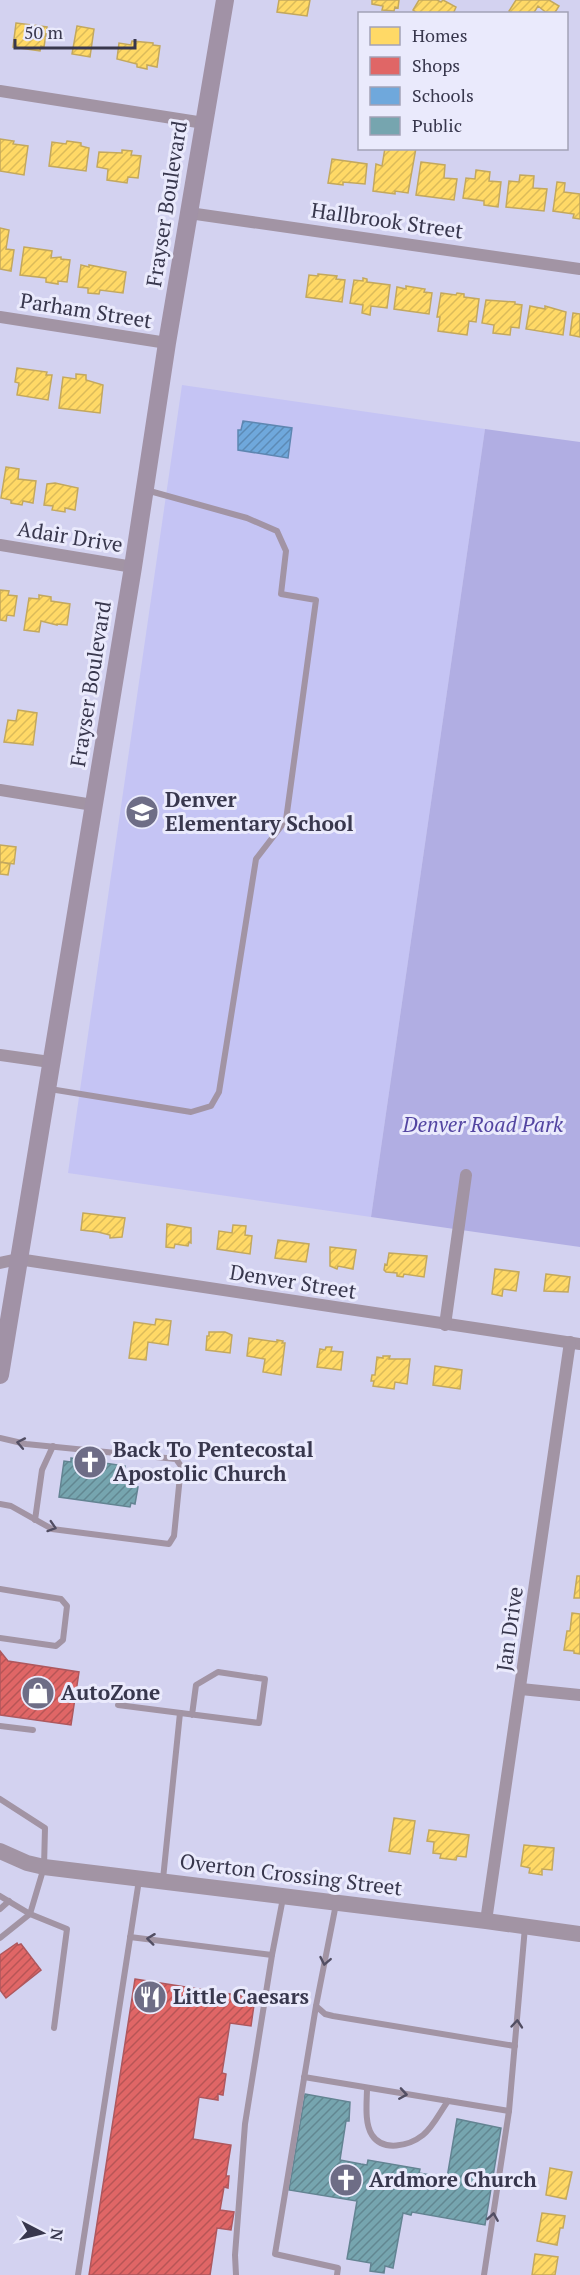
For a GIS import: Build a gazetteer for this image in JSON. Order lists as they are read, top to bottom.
{
  "streets": {
    "main road": ["Frayser Boulevard"],
    "street": [
      "Hallbrook Street",
      "Parham Street",
      "Adair Drive",
      "Denver Street",
      "Jan Drive",
      "Overton Crossing Street"
    ]
  },
  "crossings": [
    ["Frayser Boulevard", "Hallbrook Street"],
    ["Frayser Boulevard", "Parham Street"],
    ["Frayser Boulevard", "Adair Drive"],
    ["Frayser Boulevard", "Denver Street"],
    ["Denver Street", "Jan Drive"],
    ["Jan Drive", "Overton Crossing Street"]
  ],
  "parks": ["Denver Road Park"],
  "places": {
    "school or university": ["Denver Elementary School"],
    "church": ["Back To Pentecostal Apostolic Church", "Ardmore Church"],
    "shop": ["AutoZone"],
    "restaurant": ["Little Caesars"]
  },
  "legend": [
    "Homes",
    "Shops",
    "Schools",
    "Public"
  ],
  "scale_bar": "50 m",
  "north": "right"
}
